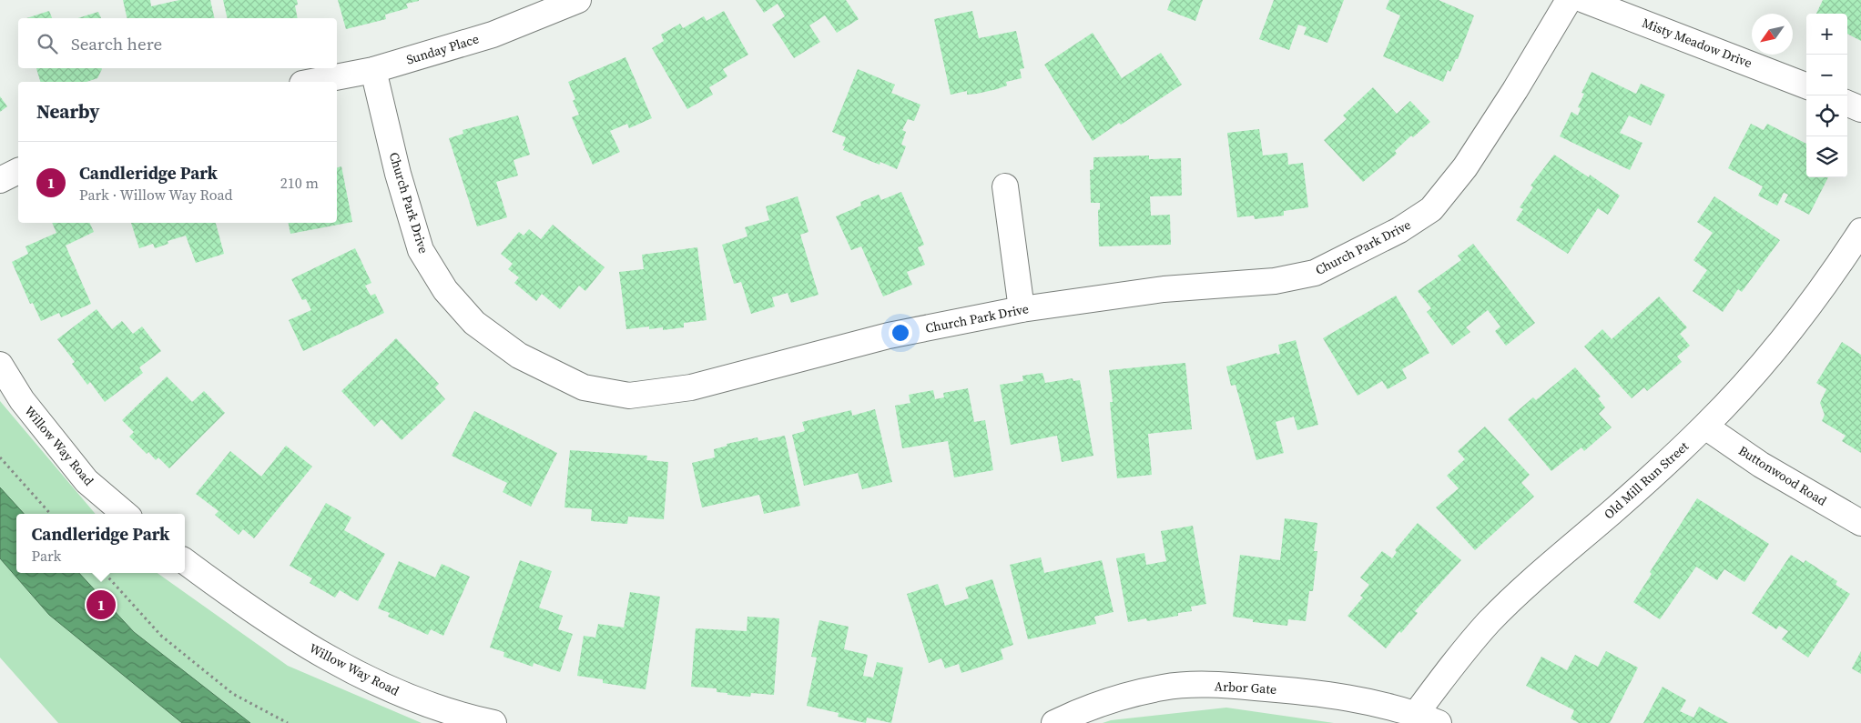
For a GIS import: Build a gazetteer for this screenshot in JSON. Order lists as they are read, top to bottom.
{
  "streets": {
    "street": [
      "Misty Meadow Drive",
      "Sunday Place",
      "Church Park Drive",
      "Willow Way Road",
      "Buttonwood Road",
      "Old Mill Run Street",
      "Arbor Gate"
    ]
  },
  "crossings": [
    ["Sunday Place", "Church Park Drive"],
    ["Buttonwood Road", "Old Mill Run Street"],
    ["Old Mill Run Street", "Arbor Gate"]
  ],
  "north": "bottom left",
  "page": {
    "map_buttons": ["+", "−"],
    "search": "Search here",
    "heading": "Nearby",
    "list": [
      {
        "mark": "1",
        "name": "Candleridge Park",
        "note": "Park · Willow Way Road",
        "value": "210 m"
      }
    ],
    "popup": ["Candleridge Park", "Park"],
    "pins": "1"
  }
}
